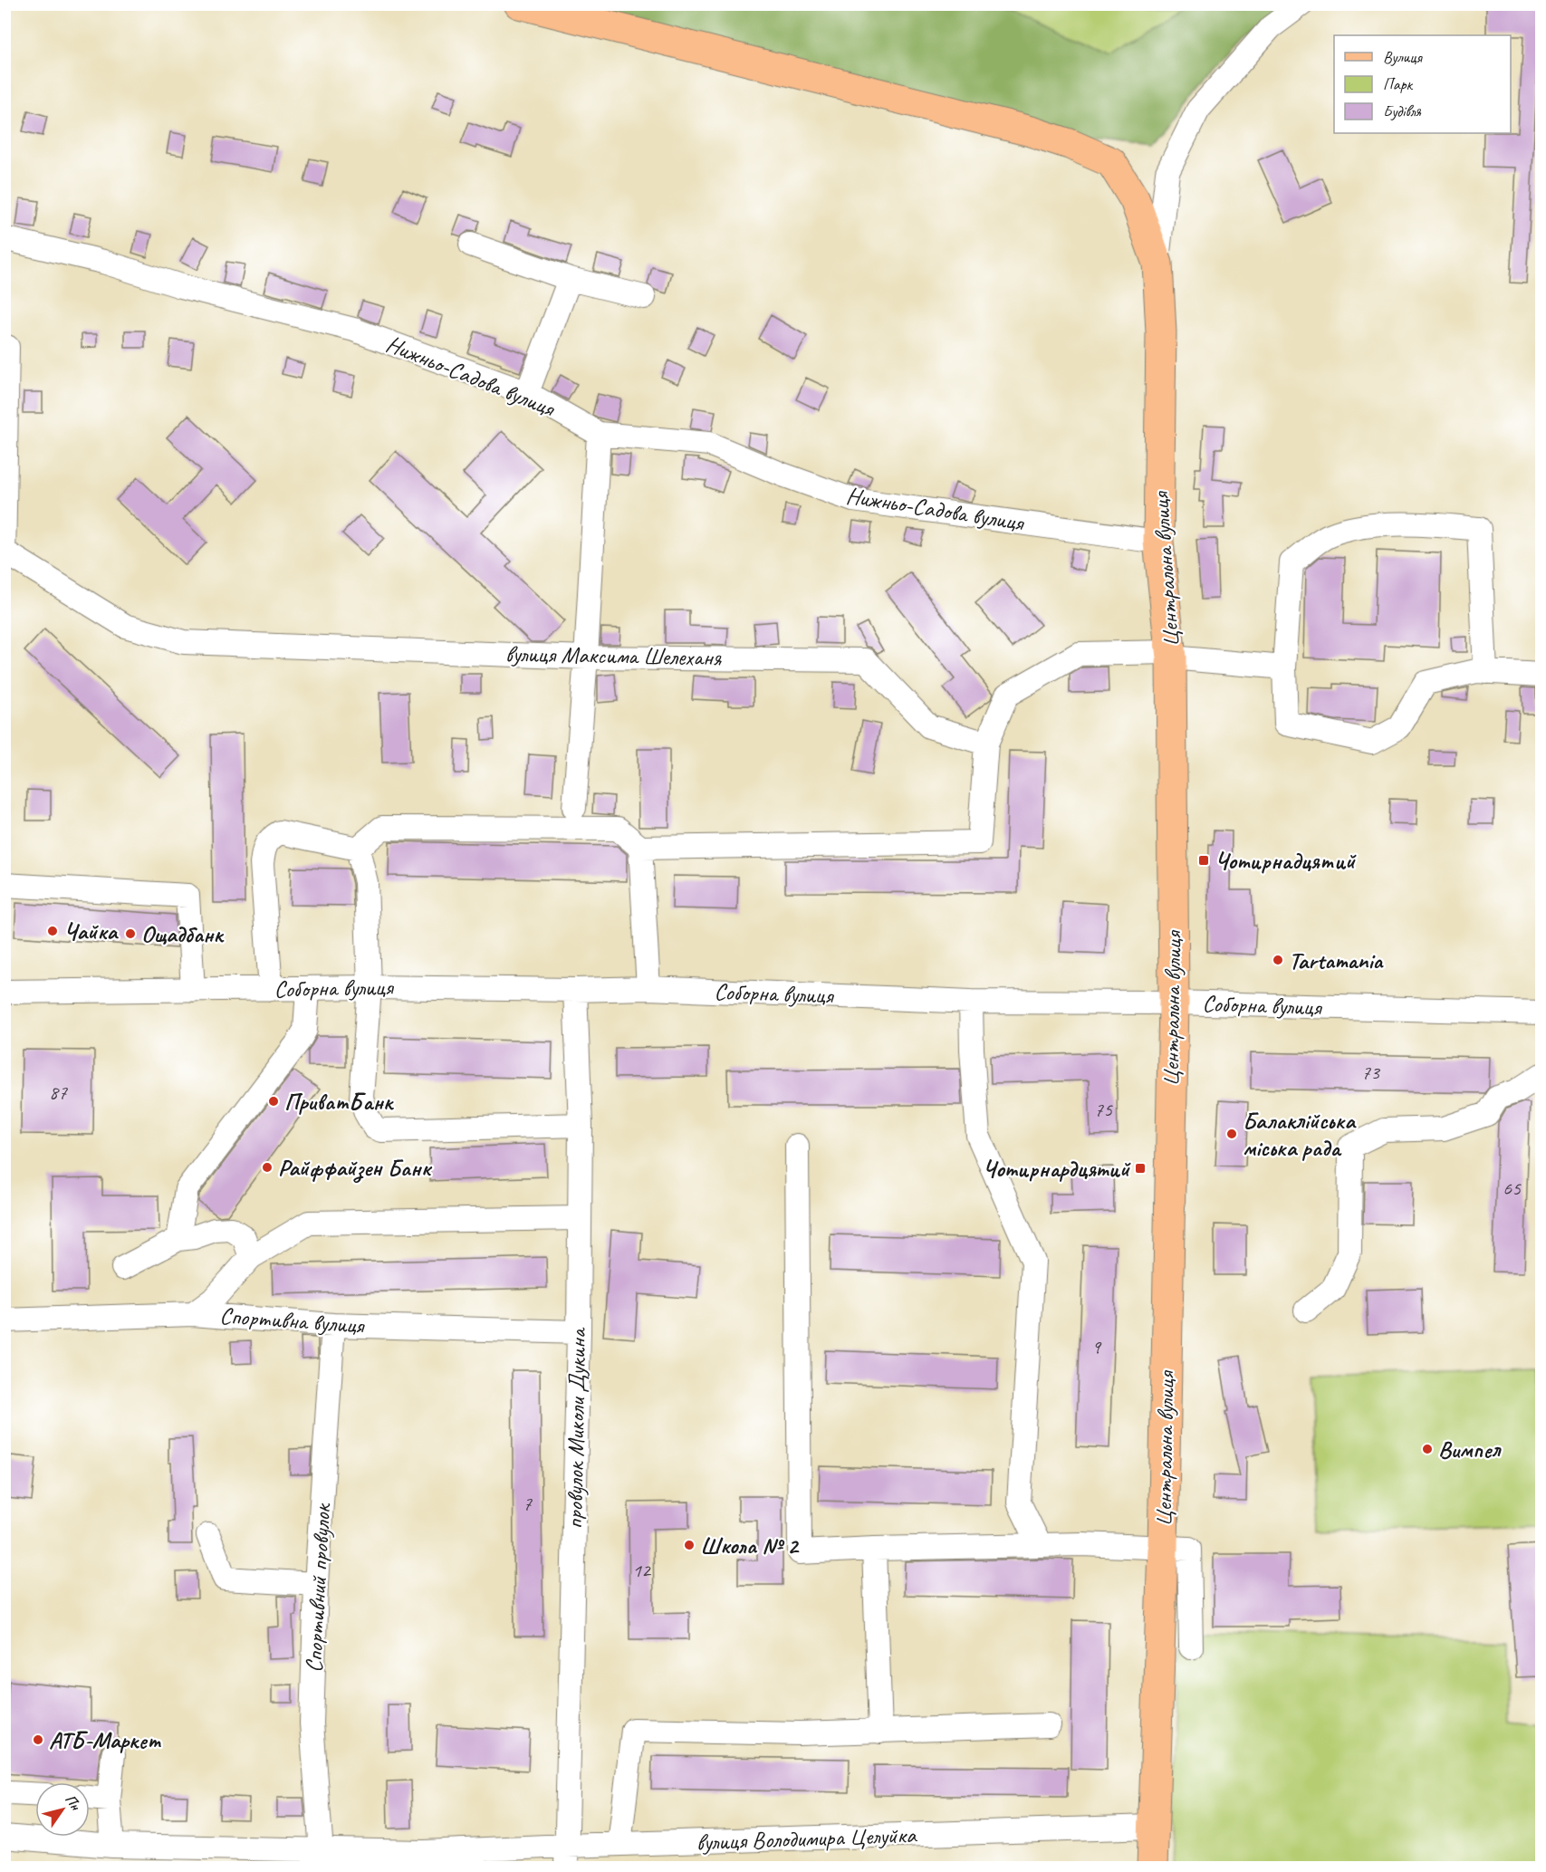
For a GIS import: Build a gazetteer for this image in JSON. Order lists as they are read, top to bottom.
{
  "streets": {
    "main road": ["Центральна вулиця"],
    "street": [
      "Нижньо-Садова вулиця",
      "вулиця Максима Шелеханя",
      "Соборна вулиця",
      "Спортивна вулиця",
      "провулок Миколи Дукина",
      "Спортивний провулок",
      "вулиця Володимира Целуйка"
    ]
  },
  "crossings": [
    ["Нижньо-Садова вулиця", "Центральна вулиця"],
    ["Центральна вулиця", "Соборна вулиця"],
    ["Центральна вулиця", "вулиця Володимира Целуйка"],
    ["Соборна вулиця", "провулок Миколи Дукина"],
    ["Спортивна вулиця", "провулок Миколи Дукина"],
    ["Спортивна вулиця", "Спортивний провулок"],
    ["провулок Миколи Дукина", "вулиця Володимира Целуйка"],
    ["Спортивний провулок", "вулиця Володимира Целуйка"]
  ],
  "places": {
    "transit": ["Чотирнадцятий", "Чотирнардцятий"],
    "other": [
      "Чайка",
      "Ощадбанк",
      "Tartamania",
      "ПриватБанк",
      "Балаклійська міська рада",
      "Райффайзен Банк",
      "Вимпел",
      "Школа № 2",
      "АТБ-Маркет"
    ]
  },
  "house_numbers": [
    "73",
    "87",
    "75",
    "65",
    "9",
    "7",
    "12"
  ],
  "legend": ["Вулиця", "Парк", "Будівля"],
  "north": "top right"
}
